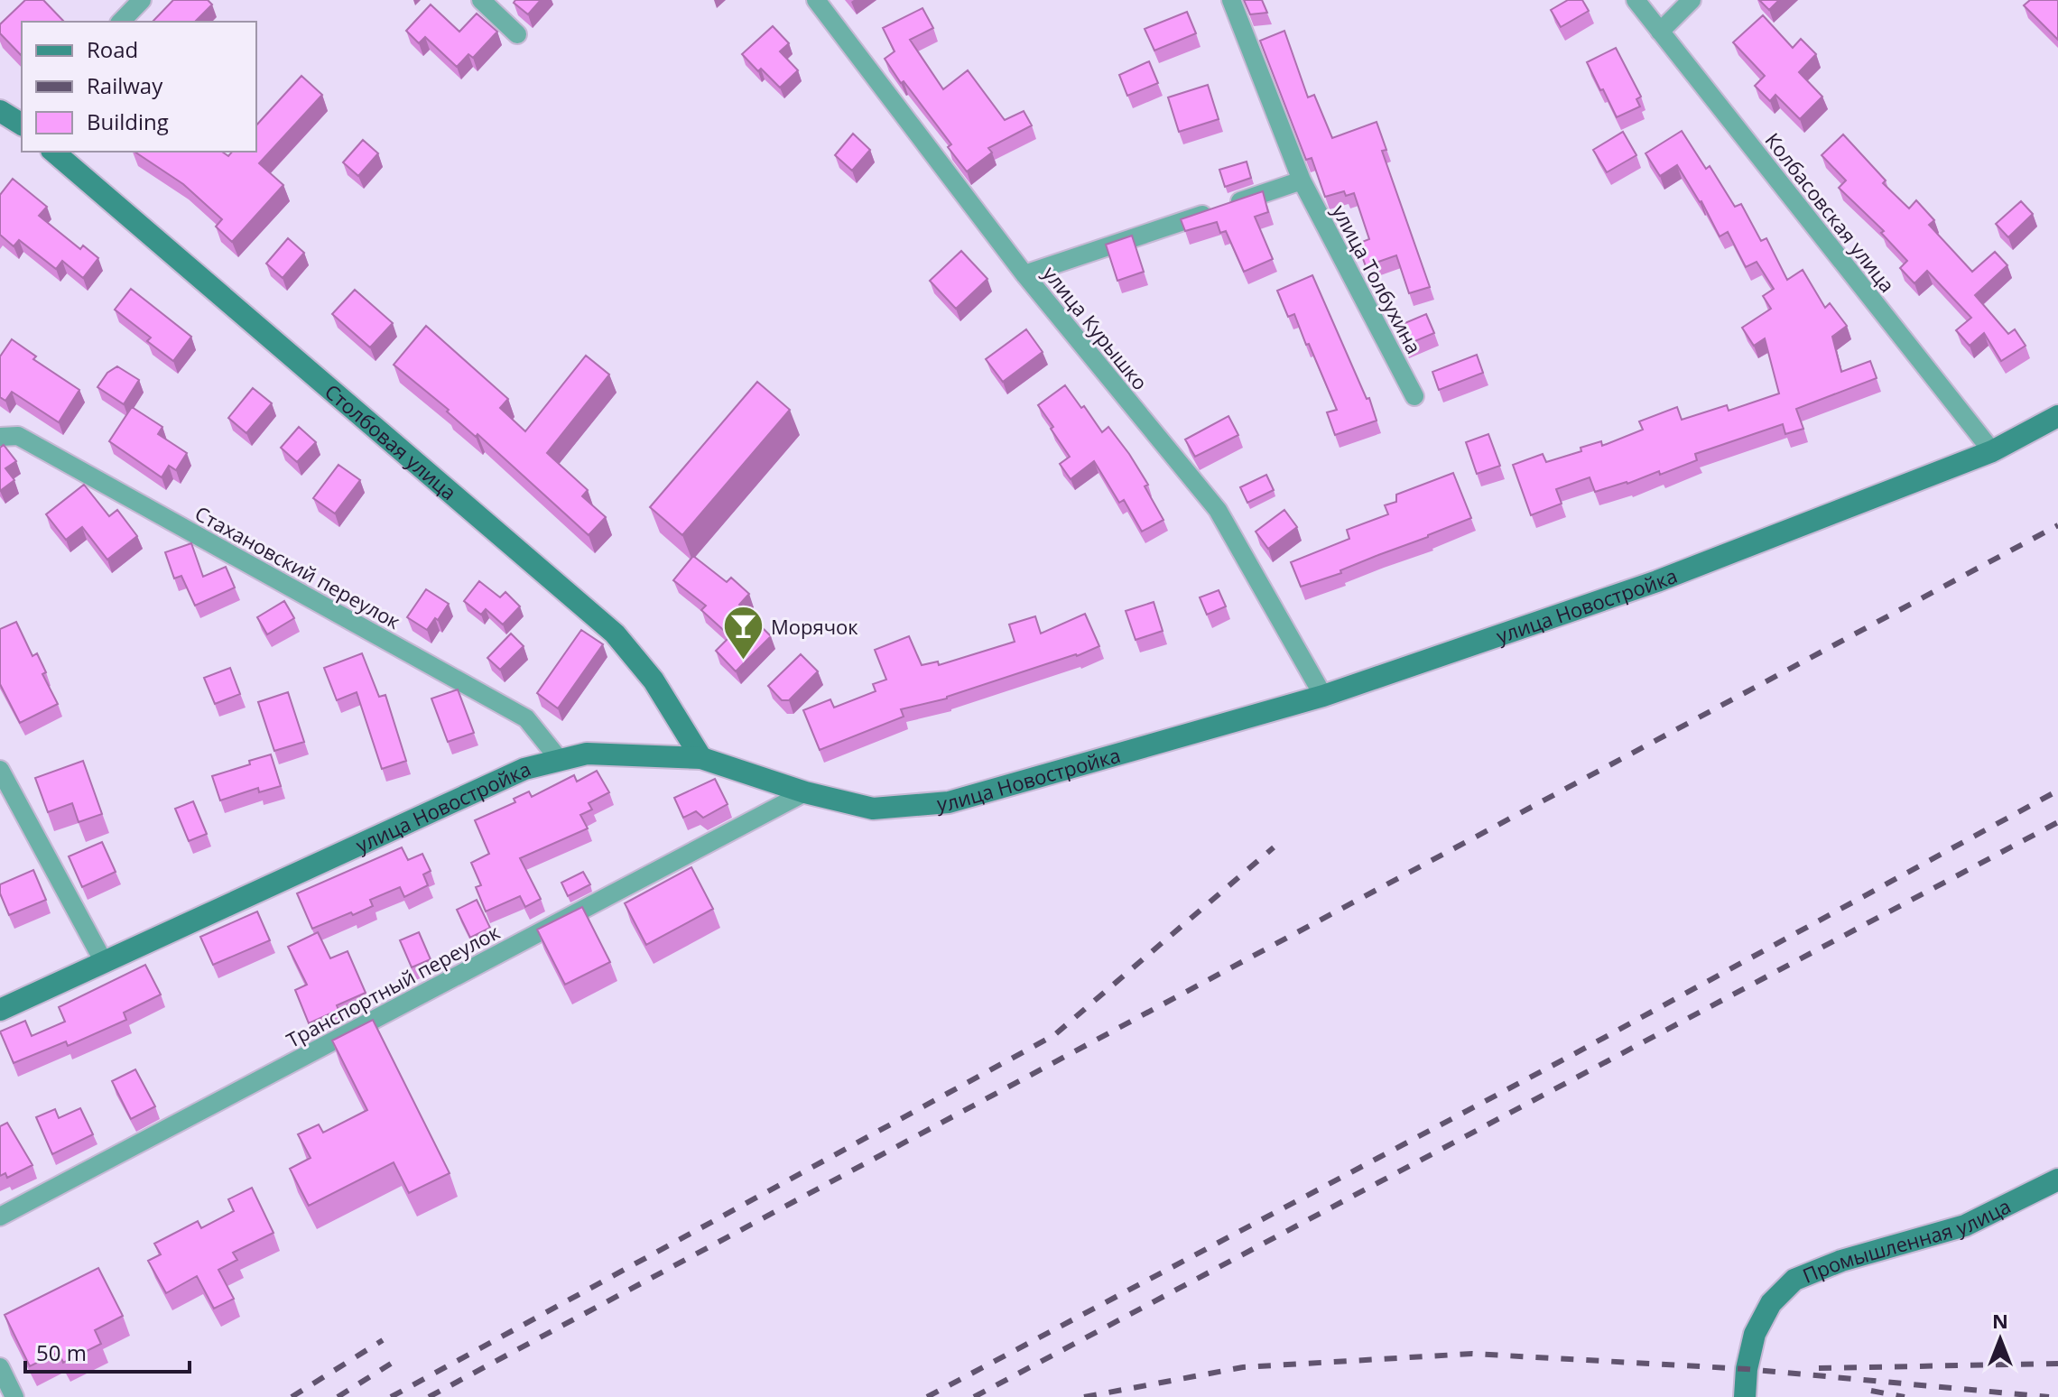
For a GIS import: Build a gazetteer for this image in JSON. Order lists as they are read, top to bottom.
{
  "streets": {
    "main road": ["Столбовая улица", "улица Новостройка", "Промышленная улица"],
    "street": [
      "Колбасовская улица",
      "улица Толбухина",
      "улица Курышко",
      "Стахановский переулок",
      "Транспортный переулок"
    ]
  },
  "crossings": [
    ["Колбасовская улица", "улица Новостройка"],
    ["улица Курышко", "улица Новостройка"],
    ["Столбовая улица", "улица Новостройка"],
    ["Стахановский переулок", "улица Новостройка"],
    ["улица Новостройка", "Транспортный переулок"]
  ],
  "places": {
    "bar": ["Морячок"]
  },
  "legend": ["Road", "Railway", "Building"],
  "scale_bar": "50 m",
  "north": "top"
}
